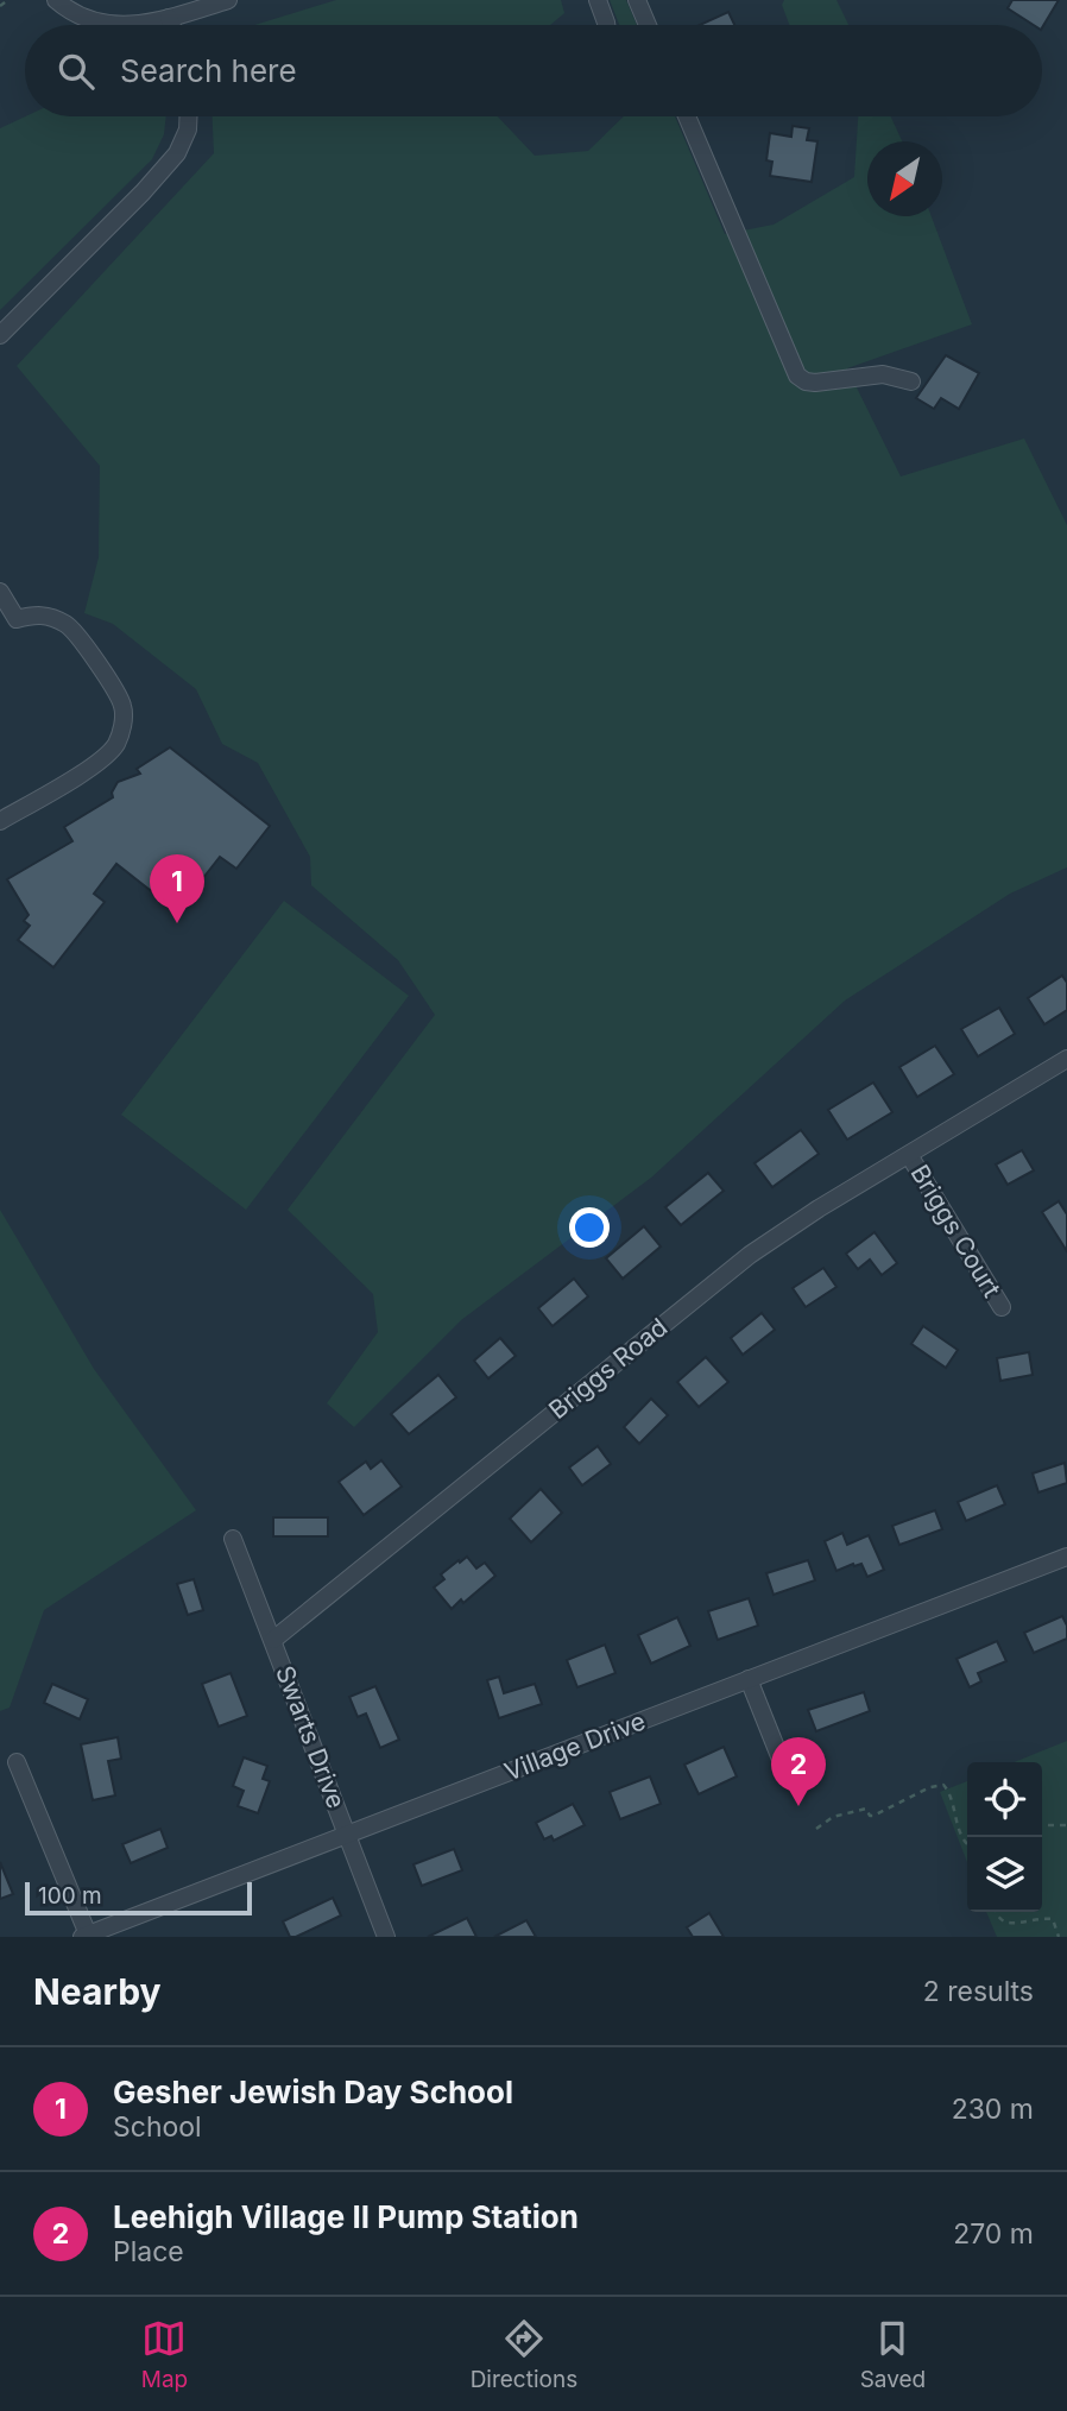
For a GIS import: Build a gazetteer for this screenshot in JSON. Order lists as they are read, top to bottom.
{
  "streets": {
    "street": [
      "Briggs Court",
      "Briggs Road",
      "Swarts Drive",
      "Village Drive"
    ]
  },
  "crossings": [
    ["Briggs Court", "Briggs Road"],
    ["Briggs Road", "Swarts Drive"],
    ["Swarts Drive", "Village Drive"]
  ],
  "scale_bar": "100 m",
  "north": "bottom left",
  "page": {
    "search": "Search here",
    "pins": ["1", "2"],
    "scale": "100 m",
    "heading": ["Nearby", "2 results"],
    "list": [
      {
        "mark": "1",
        "name": "Gesher Jewish Day School",
        "note": "School",
        "value": "230 m"
      },
      {
        "mark": "2",
        "name": "Leehigh Village II Pump Station",
        "note": "Place",
        "value": "270 m"
      }
    ],
    "nav": ["Map", "Directions", "Saved"]
  }
}
